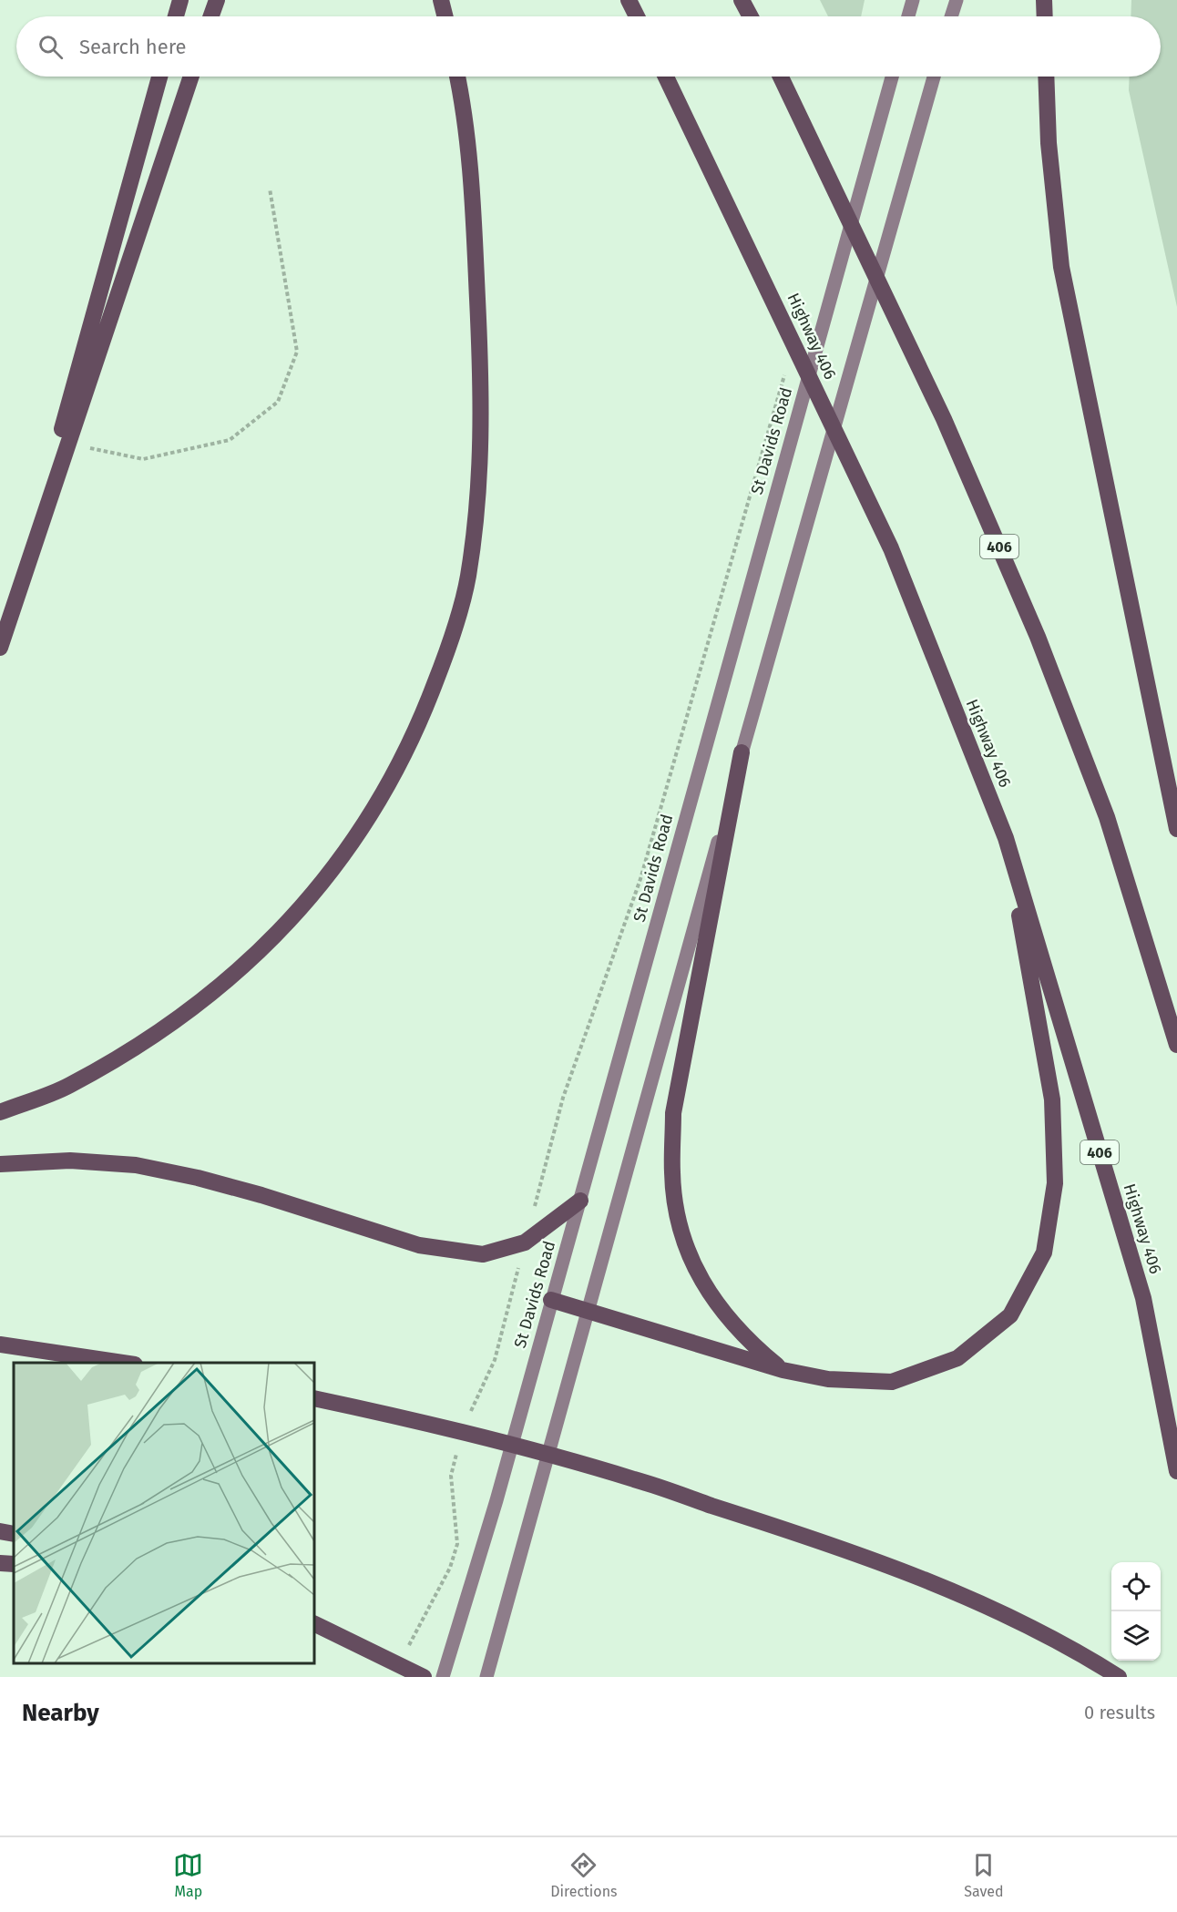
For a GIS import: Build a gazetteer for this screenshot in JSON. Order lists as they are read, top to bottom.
{
  "streets": {
    "highway": ["Highway 406", "406"],
    "main road": ["St Davids Road"]
  },
  "page": {
    "search": "Search here",
    "heading": ["Nearby", "0 results"],
    "nav": ["Map", "Directions", "Saved"]
  }
}
